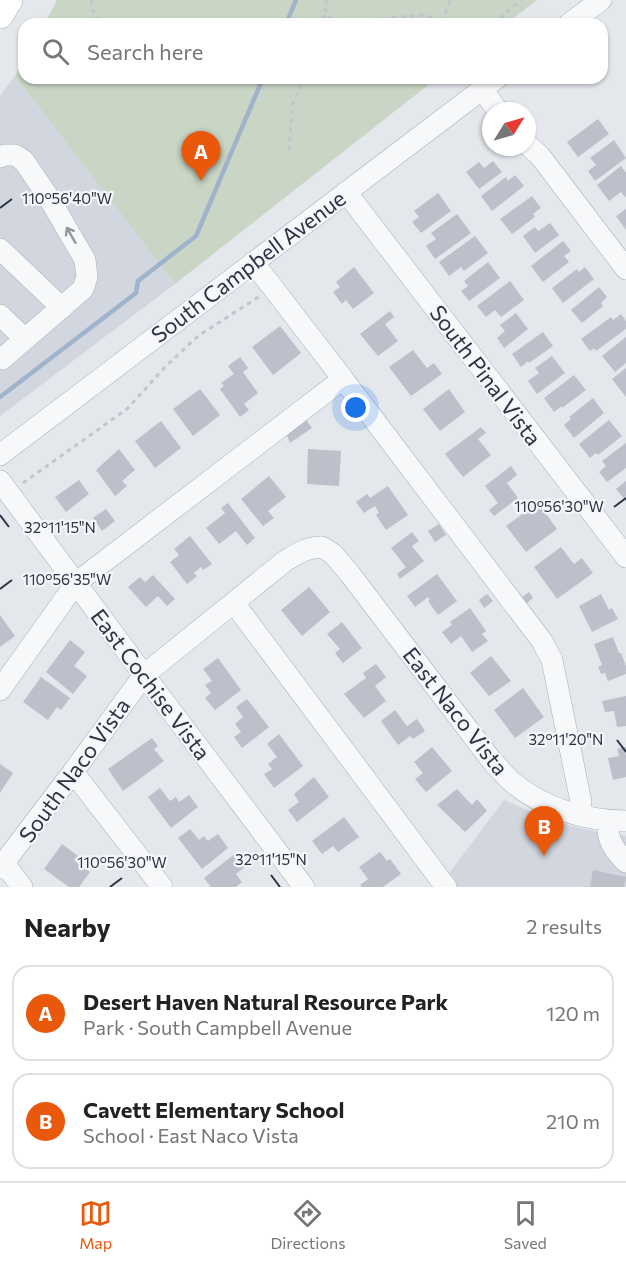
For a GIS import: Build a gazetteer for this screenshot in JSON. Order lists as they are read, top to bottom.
{
  "streets": {
    "street": [
      "South Campbell Avenue",
      "South Pinal Vista",
      "East Cochise Vista",
      "East Naco Vista",
      "South Naco Vista"
    ]
  },
  "crossings": [
    ["South Campbell Avenue", "South Pinal Vista"],
    ["East Cochise Vista", "South Naco Vista"],
    ["East Naco Vista", "South Naco Vista"]
  ],
  "north": "top right",
  "page": {
    "search": "Search here",
    "pins": ["A", "B"],
    "heading": ["Nearby", "2 results"],
    "list": [
      {
        "mark": "A",
        "name": "Desert Haven Natural Resource Park",
        "note": "Park · South Campbell Avenue",
        "value": "120 m"
      },
      {
        "mark": "B",
        "name": "Cavett Elementary School",
        "note": "School · East Naco Vista",
        "value": "210 m"
      }
    ],
    "nav": ["Map", "Directions", "Saved"]
  },
  "coordinates": [
    "110°56'40\"W",
    "110°56'30\"W",
    "32°11'15\"N",
    "110°56'35\"W",
    "32°11'20\"N"
  ]
}
